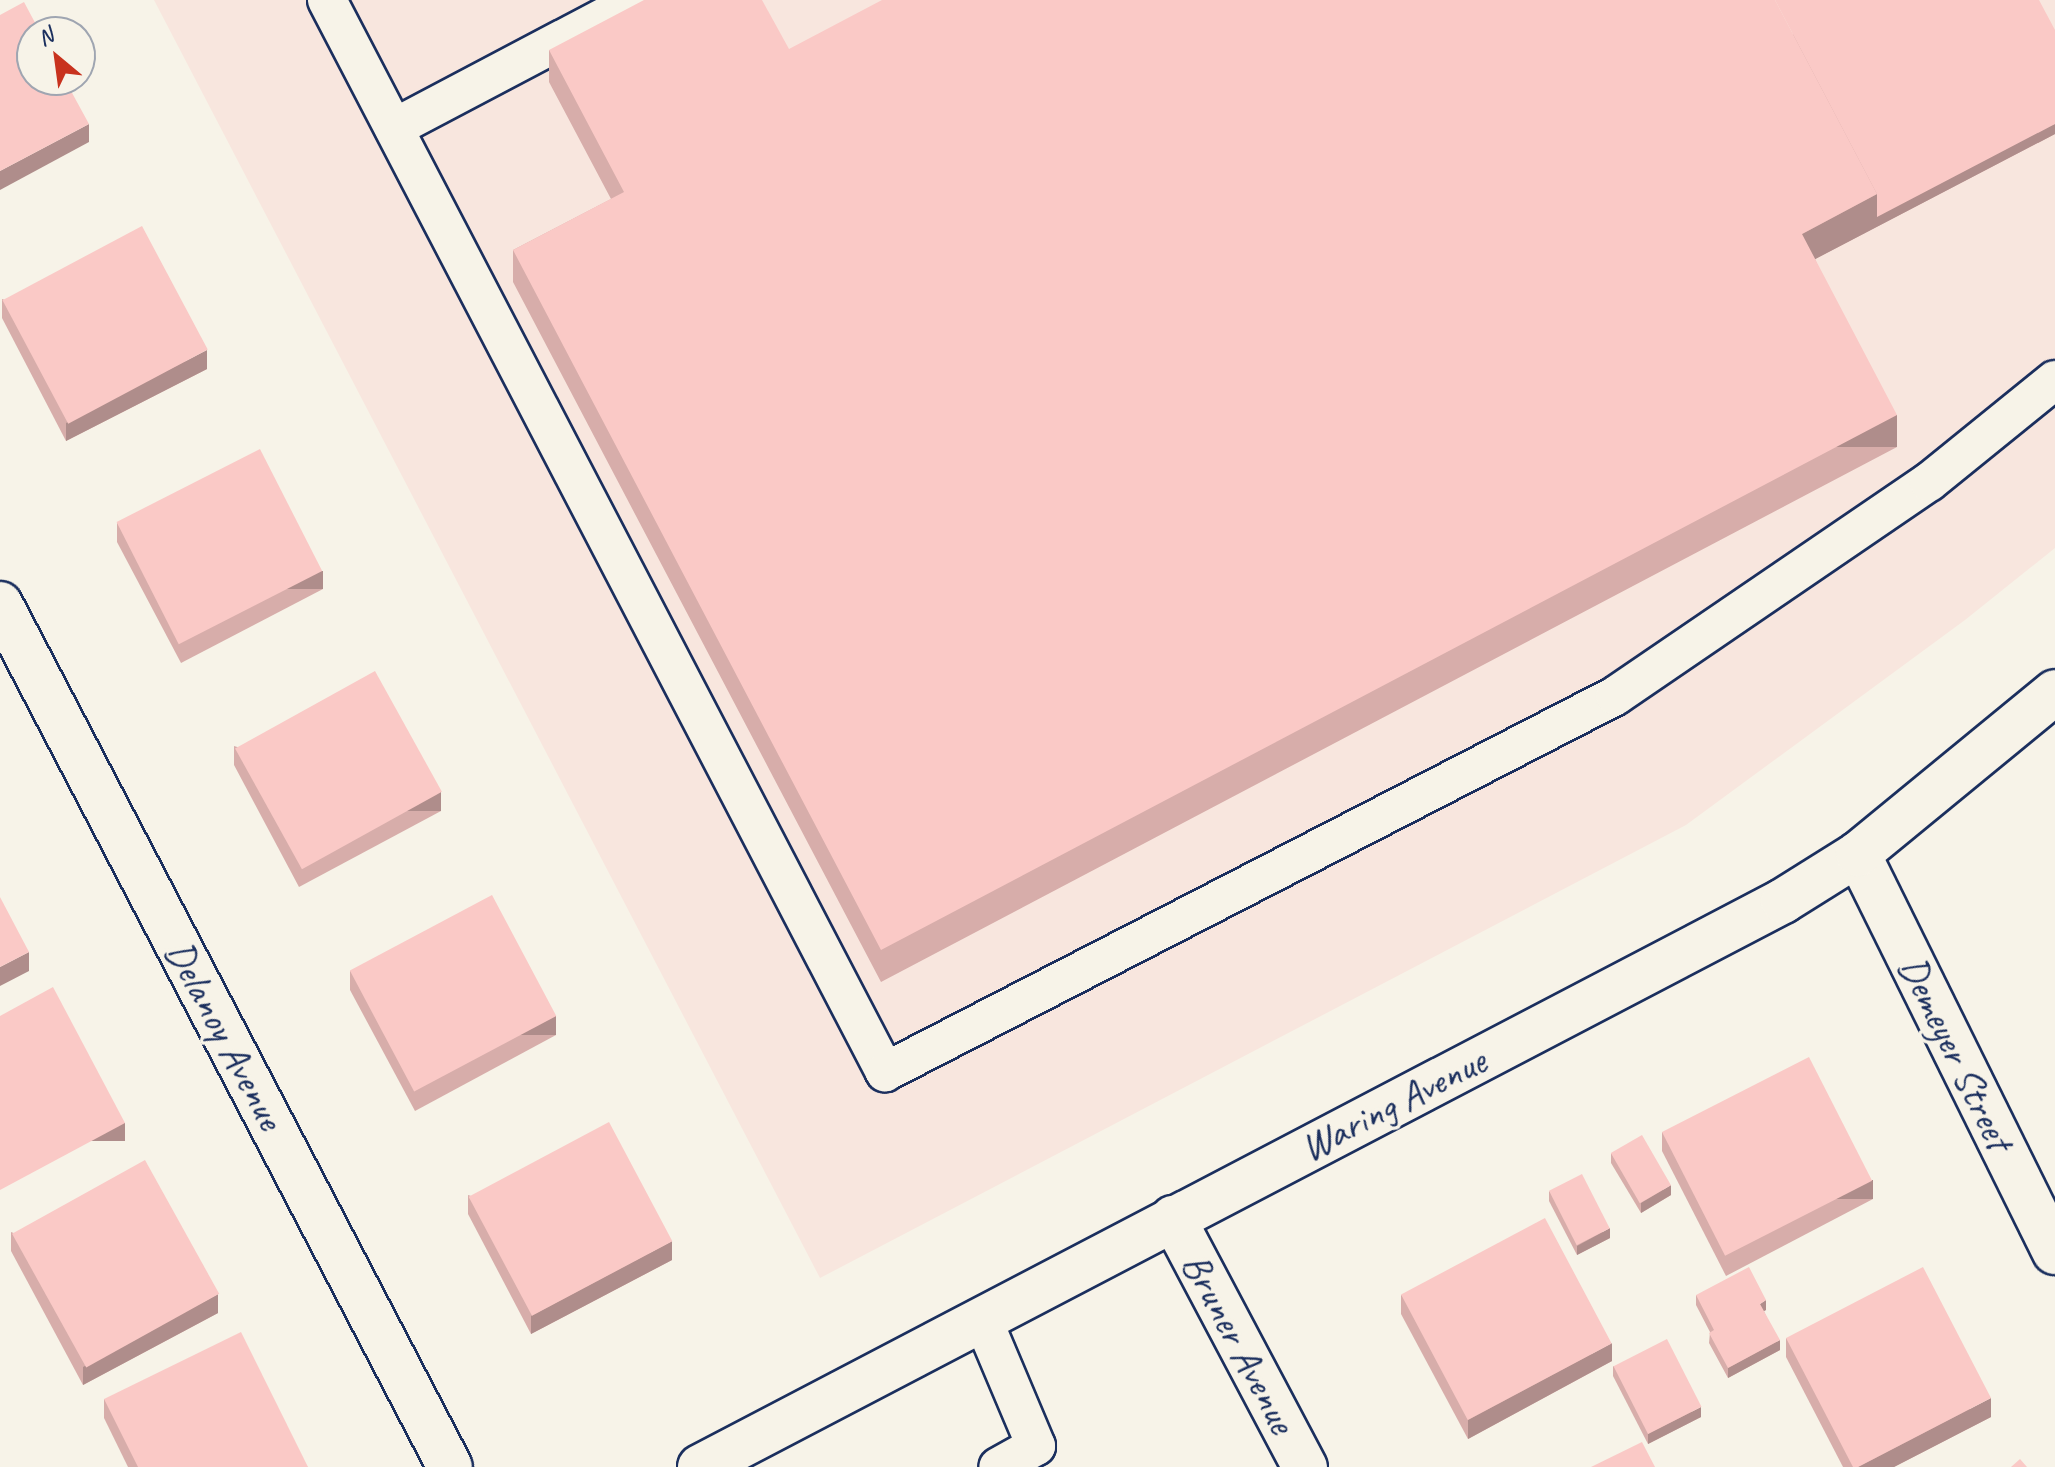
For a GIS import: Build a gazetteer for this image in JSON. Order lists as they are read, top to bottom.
{
  "streets": {
    "street": [
      "Delanoy Avenue",
      "Demeyer Street",
      "Waring Avenue",
      "Bruner Avenue"
    ]
  },
  "crossings": [
    ["Demeyer Street", "Waring Avenue"],
    ["Waring Avenue", "Bruner Avenue"]
  ],
  "north": "top left"
}
